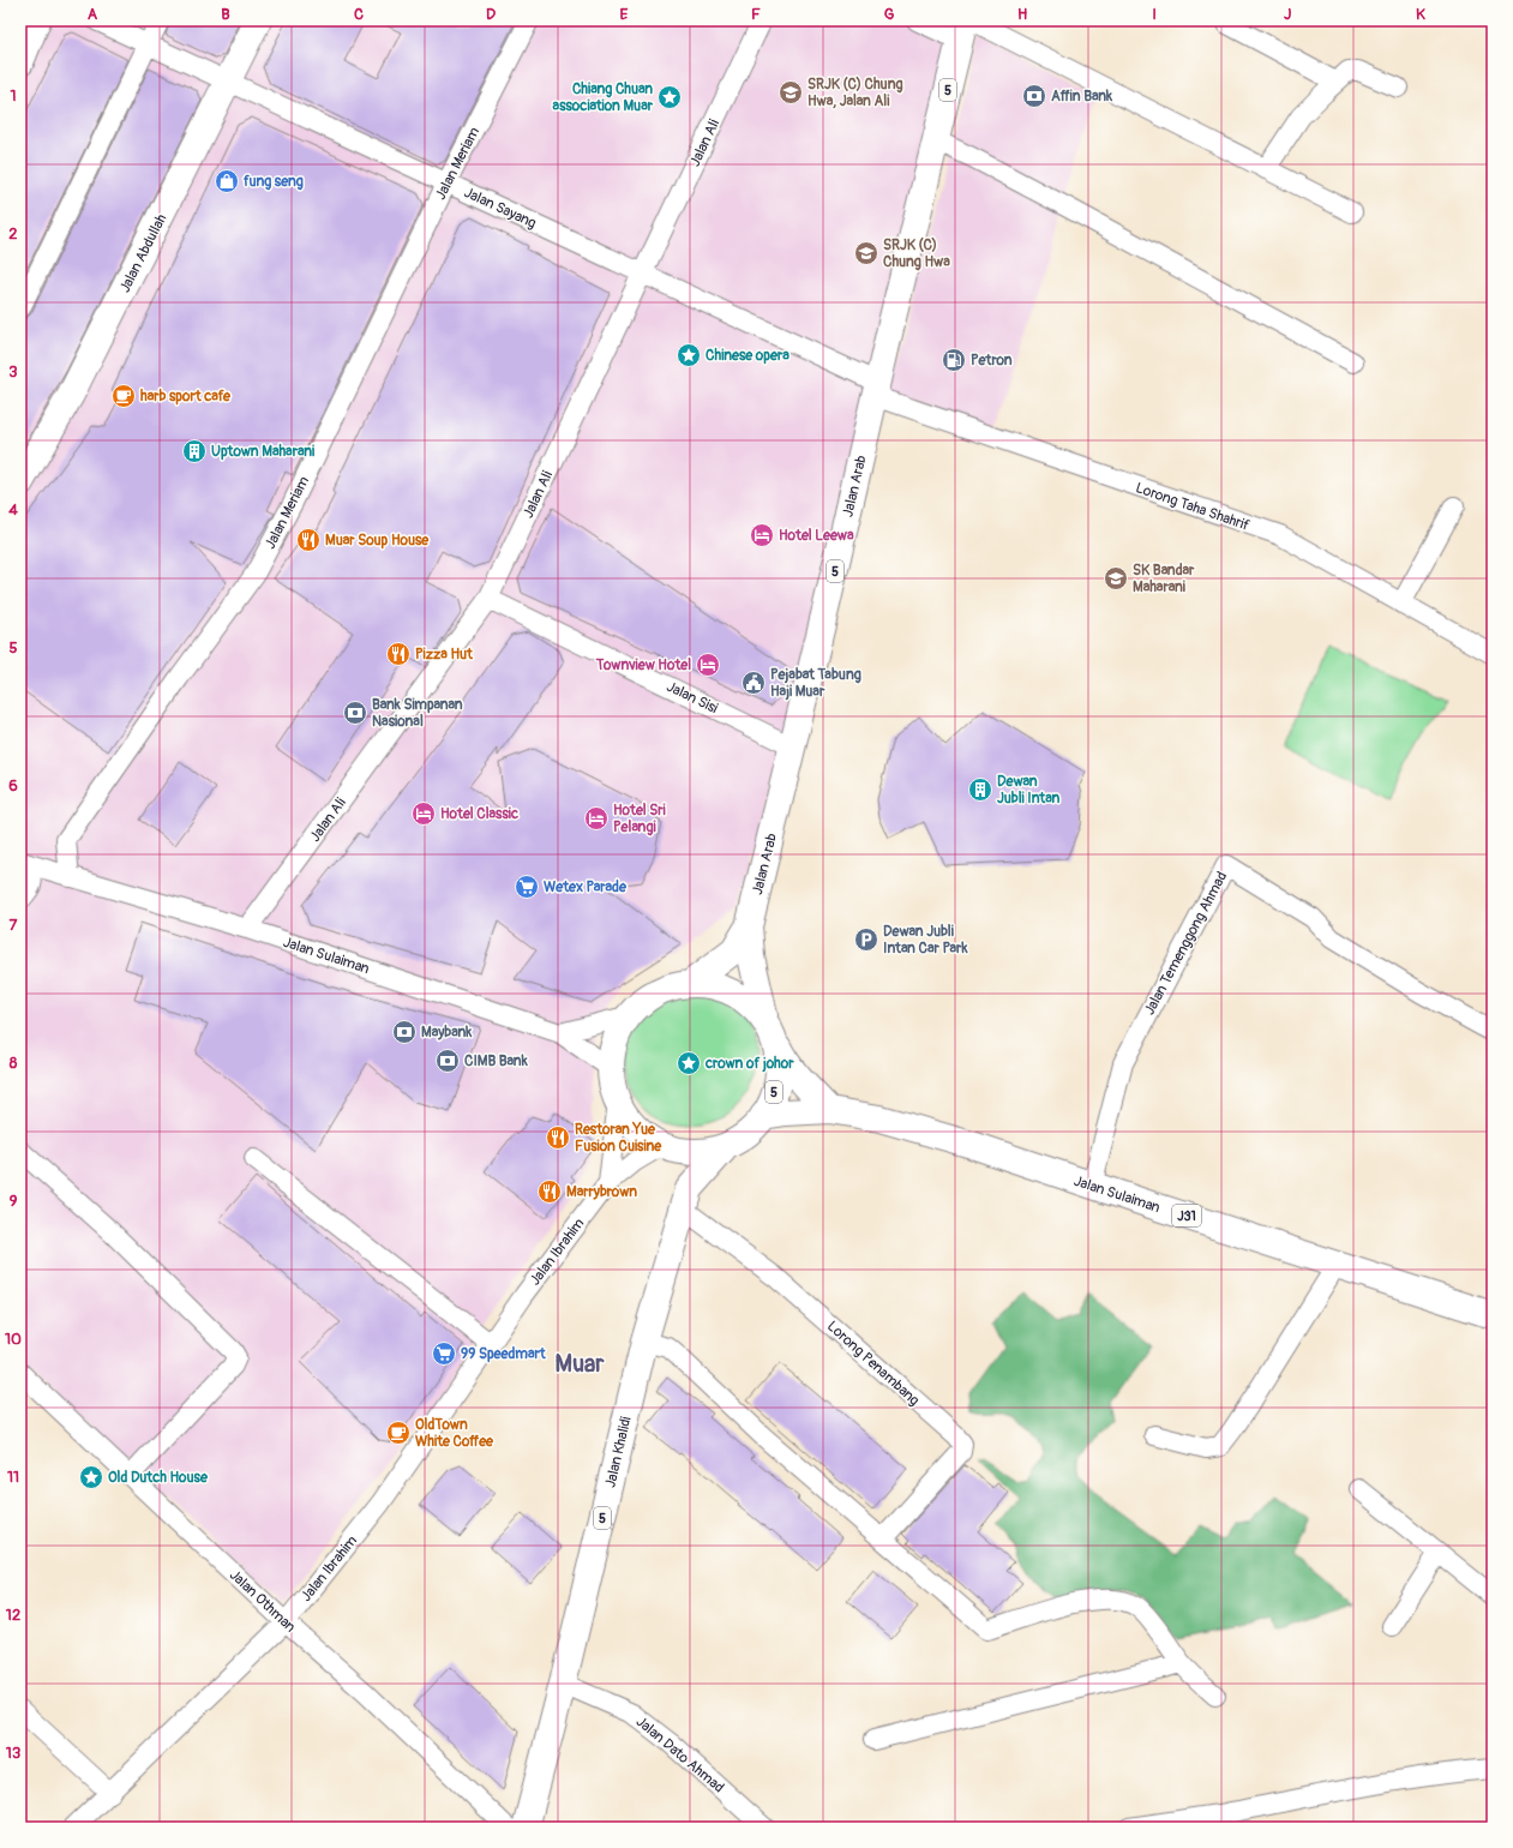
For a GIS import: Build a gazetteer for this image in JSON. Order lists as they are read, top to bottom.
{
  "streets": {
    "main road": [
      "5",
      "Jalan Abdullah",
      "Jalan Arab",
      "Jalan Sulaiman",
      "J31",
      "Jalan Khalidi"
    ],
    "street": [
      "Jalan Ali",
      "Jalan Meriam",
      "Jalan Sayang",
      "Lorong Taha Shahrif",
      "Jalan Sisi",
      "Jalan Temenggong Ahmad",
      "Jalan Ibrahim",
      "Lorong Penambang",
      "Jalan Othman",
      "Jalan Dato Ahmad"
    ]
  },
  "crossings": [
    ["5", "Jalan Arab"],
    ["5", "Jalan Sulaiman"],
    ["5", "J31"],
    ["5", "Lorong Penambang"],
    ["5", "Jalan Khalidi"],
    ["Jalan Ali", "Jalan Sayang"],
    ["Jalan Ali", "Jalan Sisi"],
    ["Jalan Ali", "Jalan Sulaiman"],
    ["Jalan Meriam", "Jalan Sayang"],
    ["Jalan Meriam", "Jalan Sulaiman"],
    ["Jalan Sayang", "Jalan Abdullah"],
    ["Jalan Sayang", "Jalan Arab"],
    ["Jalan Sayang", "Lorong Taha Shahrif"],
    ["Jalan Arab", "Lorong Taha Shahrif"],
    ["Jalan Arab", "Jalan Sisi"],
    ["Jalan Arab", "Jalan Sulaiman"],
    ["Jalan Arab", "J31"],
    ["Jalan Temenggong Ahmad", "Jalan Sulaiman"],
    ["Jalan Sulaiman", "J31"],
    ["Jalan Ibrahim", "Jalan Othman"],
    ["Lorong Penambang", "Jalan Khalidi"],
    ["Jalan Khalidi", "Jalan Dato Ahmad"]
  ],
  "districts": ["Muar"],
  "places": {
    "school or university": ["SRJK (C) Chung Hwa, Jalan Ali", "SRJK (C) Chung Hwa", "SK Bandar Maharani"],
    "bank": [
      "Affin Bank",
      "Bank Simpanan Nasional",
      "Maybank",
      "CIMB Bank"
    ],
    "place": [
      "Chiang Chuan association Muar",
      "Chinese opera",
      "crown of johor",
      "Old Dutch House"
    ],
    "shop": ["fung seng"],
    "fuel station": ["Petron"],
    "cafe": ["harb sport cafe", "OldTown White Coffee"],
    "building": ["Uptown Maharani", "Dewan Jubli Intan"],
    "hotel": [
      "Hotel Leewa",
      "Townview Hotel",
      "Hotel Classic",
      "Hotel Sri Pelangi"
    ],
    "restaurant": [
      "Muar Soup House",
      "Pizza Hut",
      "Restoran Yue Fusion Cuisine",
      "Marrybrown"
    ],
    "public building": ["Pejabat Tabung Haji Muar"],
    "supermarket": ["Wetex Parade", "99 Speedmart"],
    "parking": ["Dewan Jubli Intan Car Park"]
  },
  "grid": {
    "columns": [
      "A",
      "B",
      "C",
      "D",
      "E",
      "F",
      "G",
      "H",
      "I",
      "J",
      "K"
    ],
    "rows": [
      "1",
      "2",
      "3",
      "4",
      "5",
      "6",
      "7",
      "8",
      "9",
      "10",
      "11",
      "12",
      "13"
    ]
  }
}
